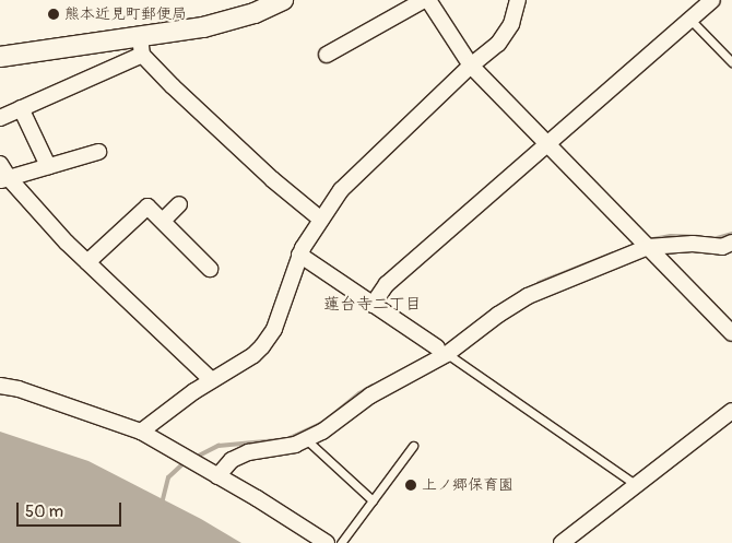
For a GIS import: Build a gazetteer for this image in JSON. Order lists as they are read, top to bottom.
{
  "districts": ["蓮台寺二丁目"],
  "places": ["熊本近見町郵便局", "上ノ郷保育園"],
  "scale_bar": "50 m"
}
